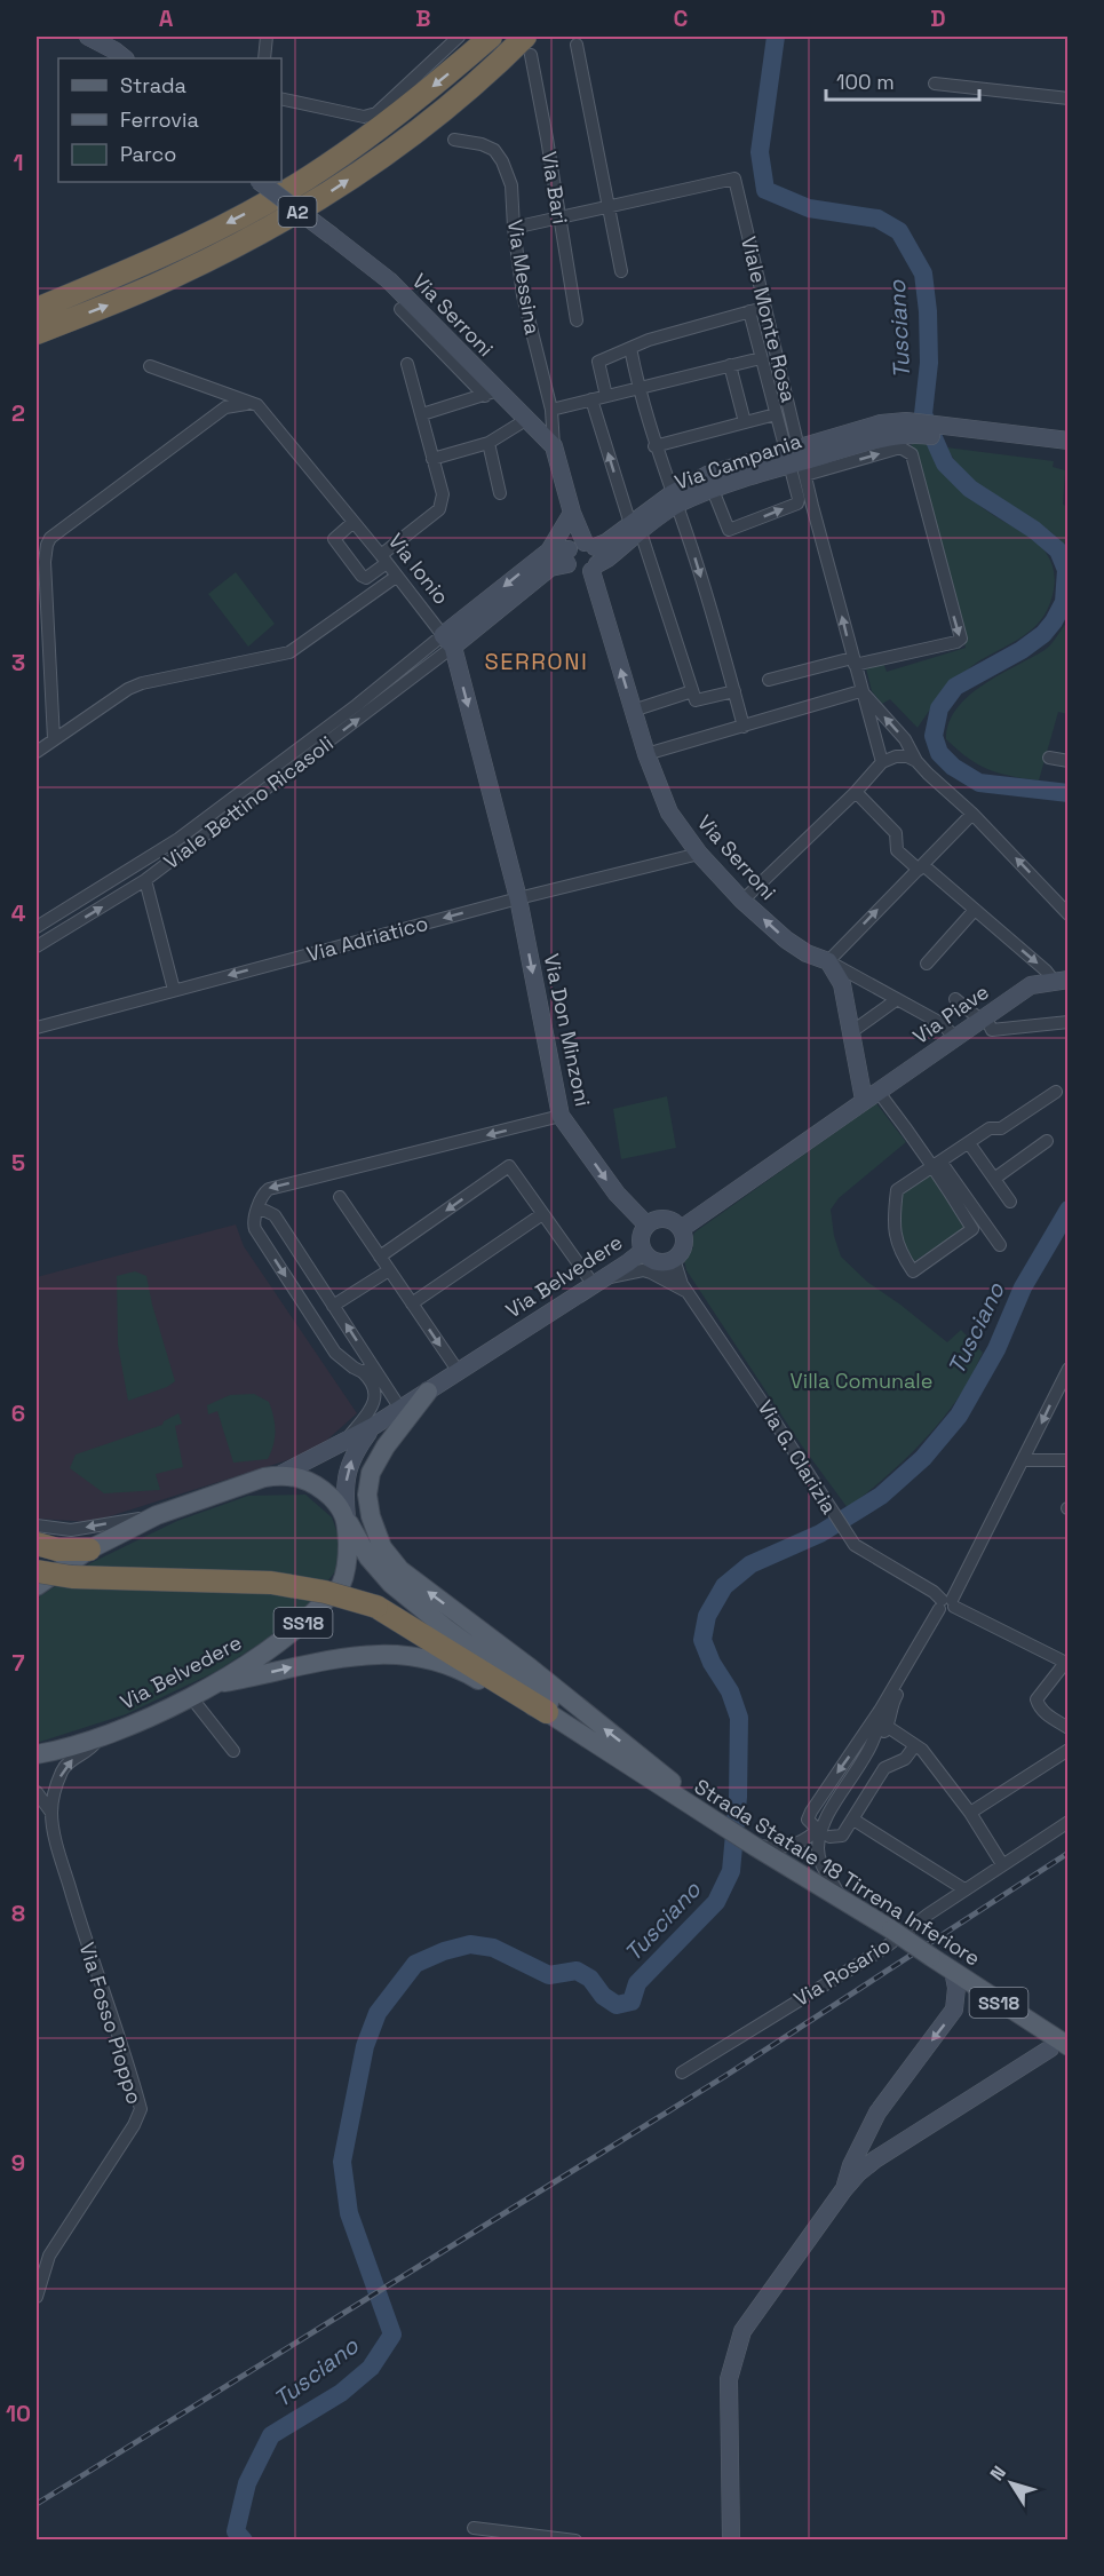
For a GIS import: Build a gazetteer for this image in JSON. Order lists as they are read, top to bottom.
{
  "streets": {
    "highway": ["A2"],
    "main road": ["Via Belvedere", "SS18", "Strada Statale 18 Tirrena Inferiore"],
    "street": [
      "Via Bari",
      "Via Messina",
      "Via Serroni",
      "Viale Monte Rosa",
      "Via Campania",
      "Via Ionio",
      "Viale Bettino Ricasoli",
      "Via Adriatico",
      "Via Piave",
      "Via Don Minzoni",
      "Via G. Clarizia",
      "Via Rosario",
      "Via Fosso Pioppo"
    ]
  },
  "crossings": [
    ["Via Bari", "A2"],
    ["Via Messina", "Via Serroni"],
    ["Via Serroni", "Via Campania"],
    ["Via Serroni", "Via Adriatico"],
    ["Via Serroni", "Via Piave"],
    ["Viale Monte Rosa", "Via Campania"],
    ["Via Campania", "Via Ionio"],
    ["Via Campania", "Viale Bettino Ricasoli"],
    ["Via Ionio", "Viale Bettino Ricasoli"],
    ["Via Ionio", "Via Adriatico"],
    ["Via Ionio", "Via Don Minzoni"],
    ["Via Adriatico", "Via Don Minzoni"],
    ["Via Don Minzoni", "Via Belvedere"],
    ["Via Don Minzoni", "Via G. Clarizia"],
    ["Via Belvedere", "Via G. Clarizia"],
    ["Via Belvedere", "Strada Statale 18 Tirrena Inferiore"]
  ],
  "one_way": ["Via Ionio", "Via Adriatico", "Via Don Minzoni"],
  "districts": ["SERRONI"],
  "water": ["Tusciano"],
  "parks": ["Villa Comunale"],
  "legend": ["Strada", "Ferrovia", "Parco"],
  "scale_bar": "100 m",
  "north": "top left",
  "grid": {
    "columns": [
      "A",
      "B",
      "C",
      "D"
    ],
    "rows": [
      "1",
      "2",
      "3",
      "4",
      "5",
      "6",
      "7",
      "8",
      "9",
      "10"
    ]
  }
}
